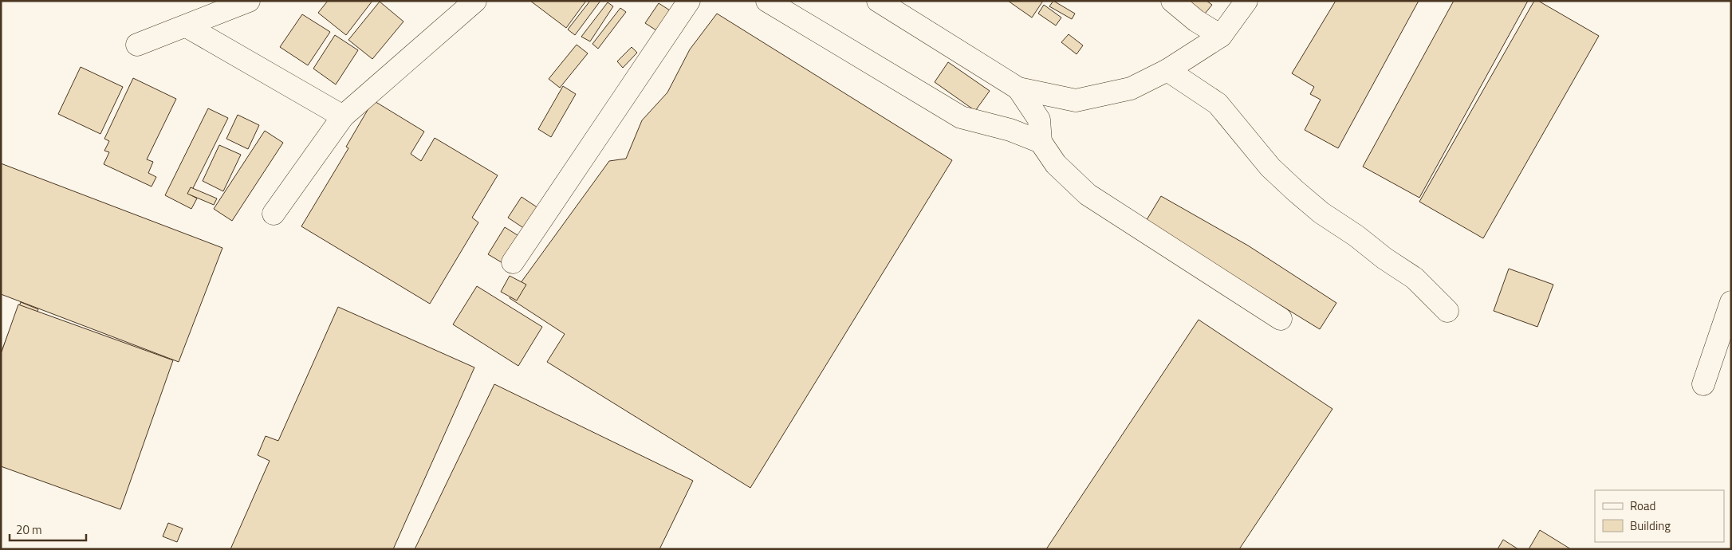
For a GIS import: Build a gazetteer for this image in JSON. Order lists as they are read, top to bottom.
{
  "legend": ["Road", "Building"],
  "scale_bar": "20 m"
}
